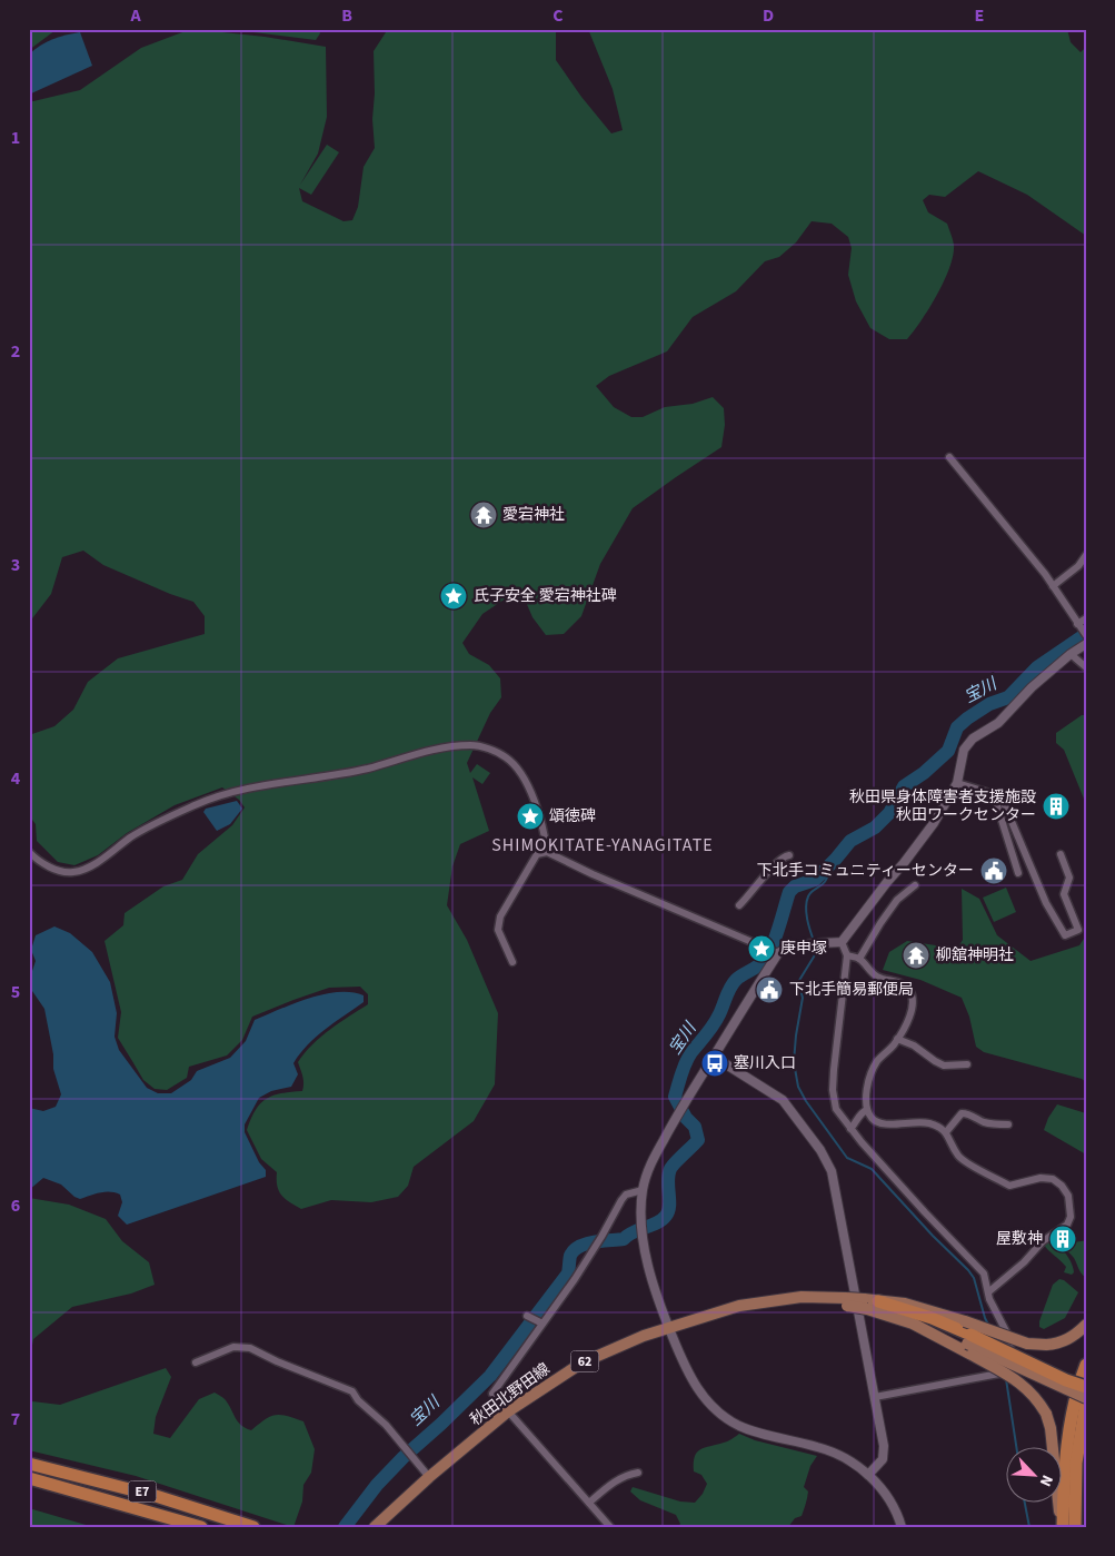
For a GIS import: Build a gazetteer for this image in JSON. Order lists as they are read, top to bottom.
{
  "streets": {
    "highway": ["E7"],
    "main road": ["62", "秋田北野田線"]
  },
  "crossings": [
    ["62", "秋田北野田線"]
  ],
  "districts": ["SHIMOKITATE-YANAGITATE"],
  "water": ["宝川"],
  "places": {
    "temple": ["愛宕神社", "柳舘神明社"],
    "place": ["氏子安全 愛宕神社碑", "頌徳碑", "庚申塚"],
    "building": ["秋田県身体障害者支援施設 秋田ワークセンター", "屋敷神"],
    "public building": ["下北手コミュニティーセンター", "下北手簡易郵便局"],
    "bus stop": ["塞川入口"]
  },
  "north": "bottom right",
  "grid": {
    "columns": [
      "A",
      "B",
      "C",
      "D",
      "E"
    ],
    "rows": [
      "1",
      "2",
      "3",
      "4",
      "5",
      "6",
      "7"
    ]
  }
}
